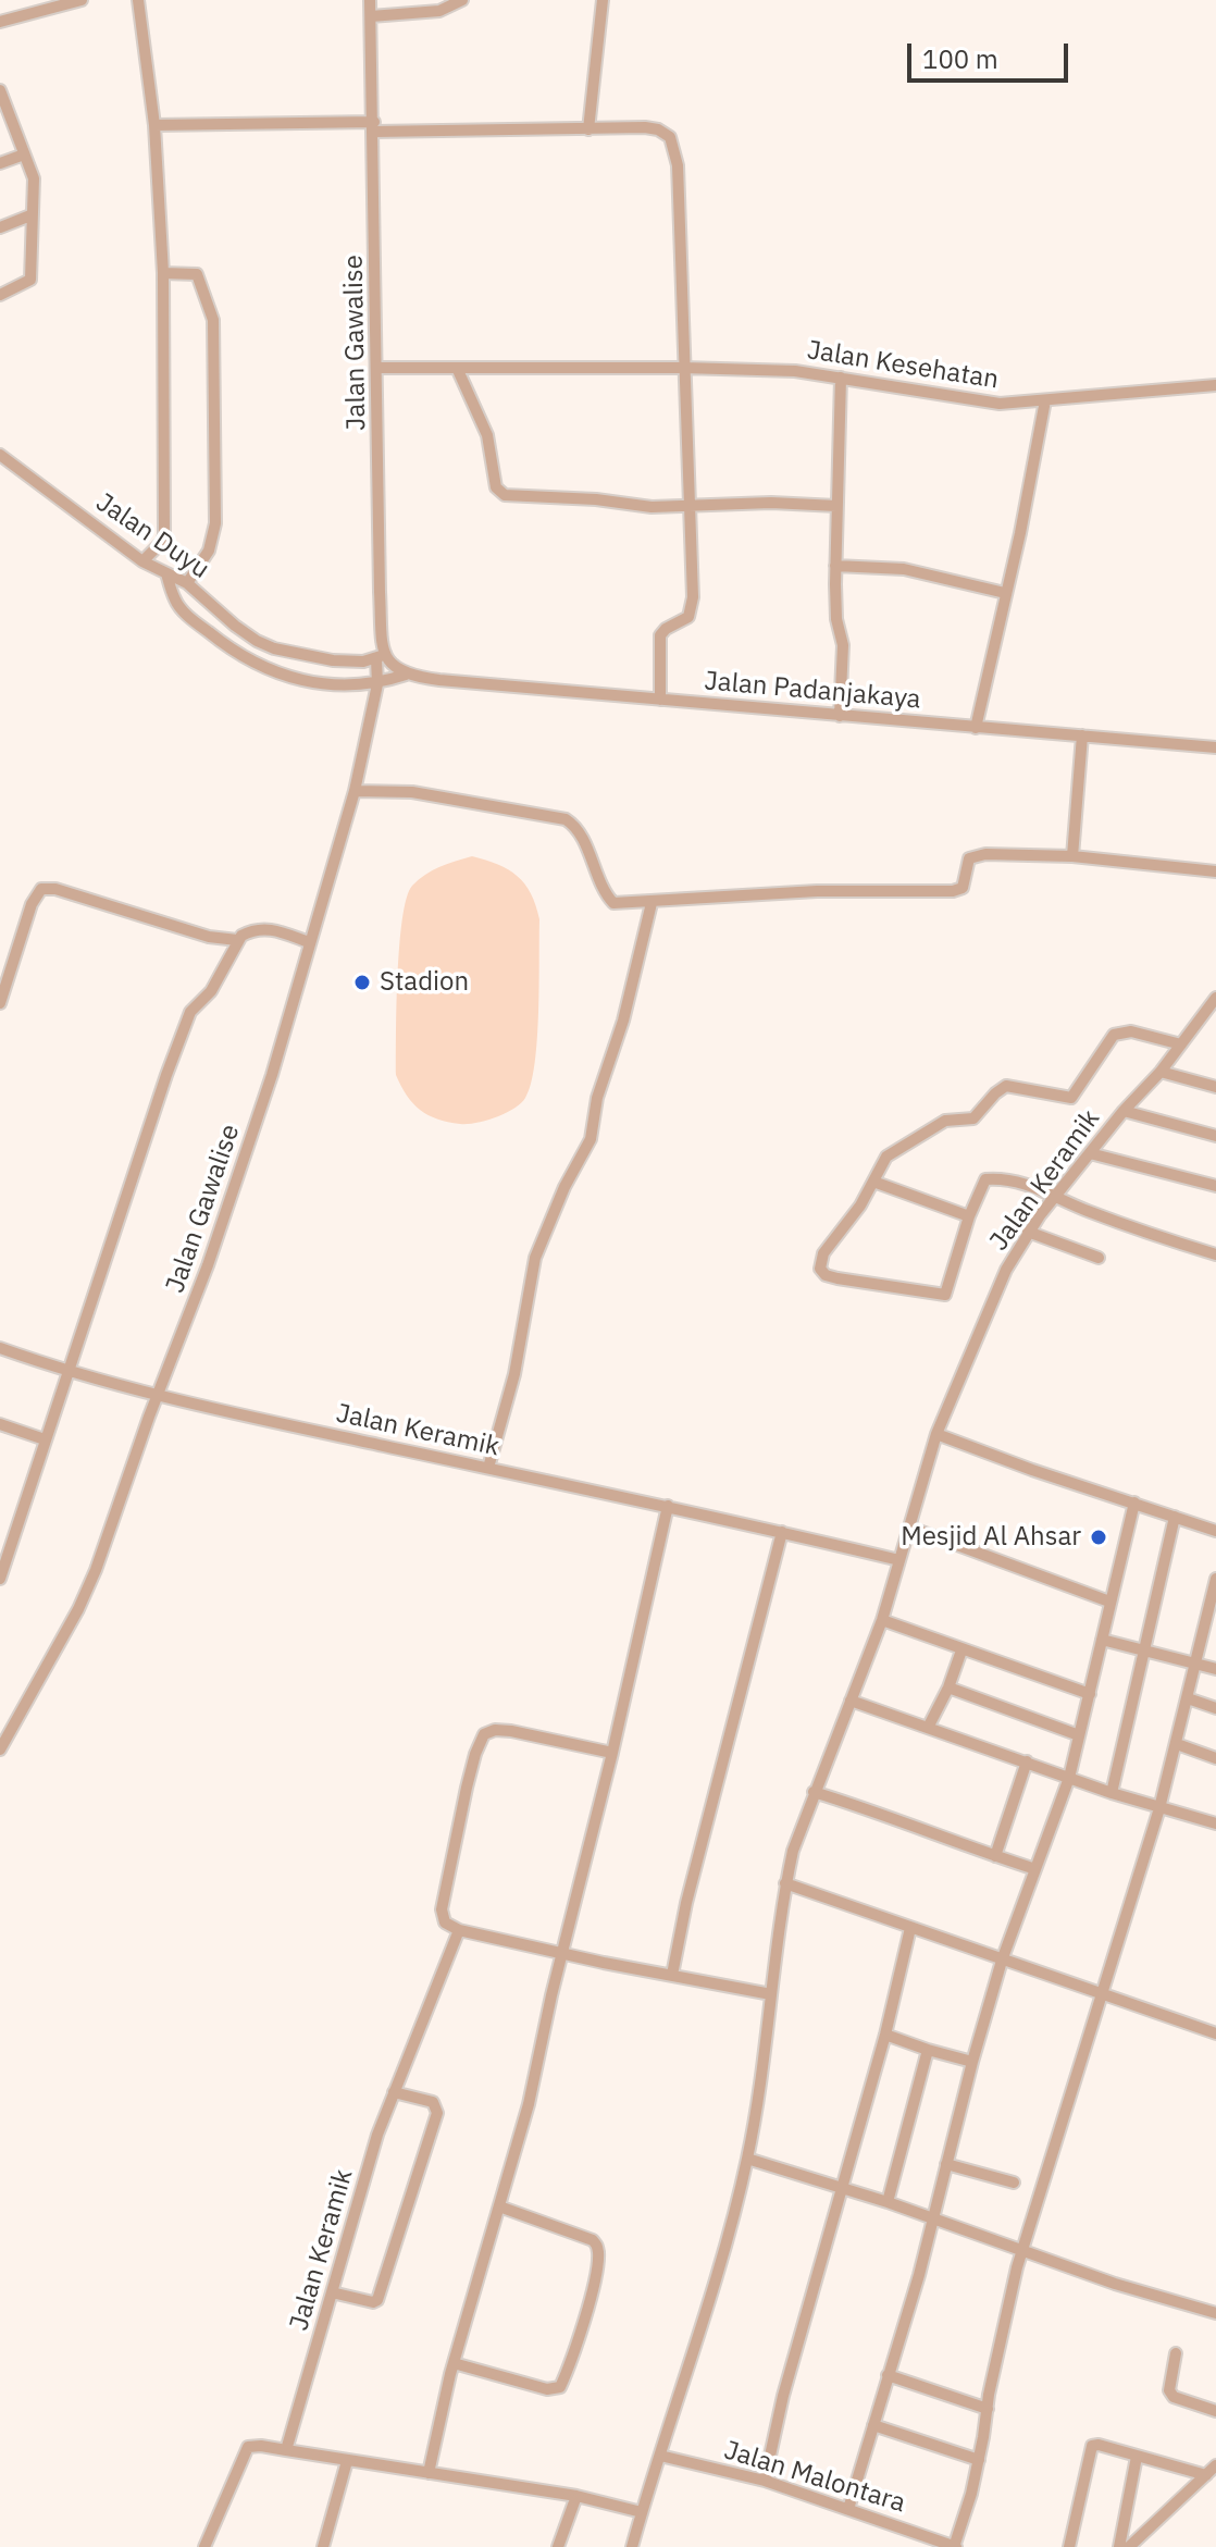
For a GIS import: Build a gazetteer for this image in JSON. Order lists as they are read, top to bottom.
{
  "streets": {
    "street": [
      "Jalan Gawalise",
      "Jalan Kesehatan",
      "Jalan Duyu",
      "Jalan Padanjakaya",
      "Jalan Keramik",
      "Jalan Malontara"
    ]
  },
  "crossings": [
    ["Jalan Gawalise", "Jalan Kesehatan"],
    ["Jalan Gawalise", "Jalan Duyu"],
    ["Jalan Gawalise", "Jalan Keramik"],
    ["Jalan Keramik", "Jalan Malontara"]
  ],
  "places": ["Stadion", "Mesjid Al Ahsar"],
  "scale_bar": "100 m"
}
